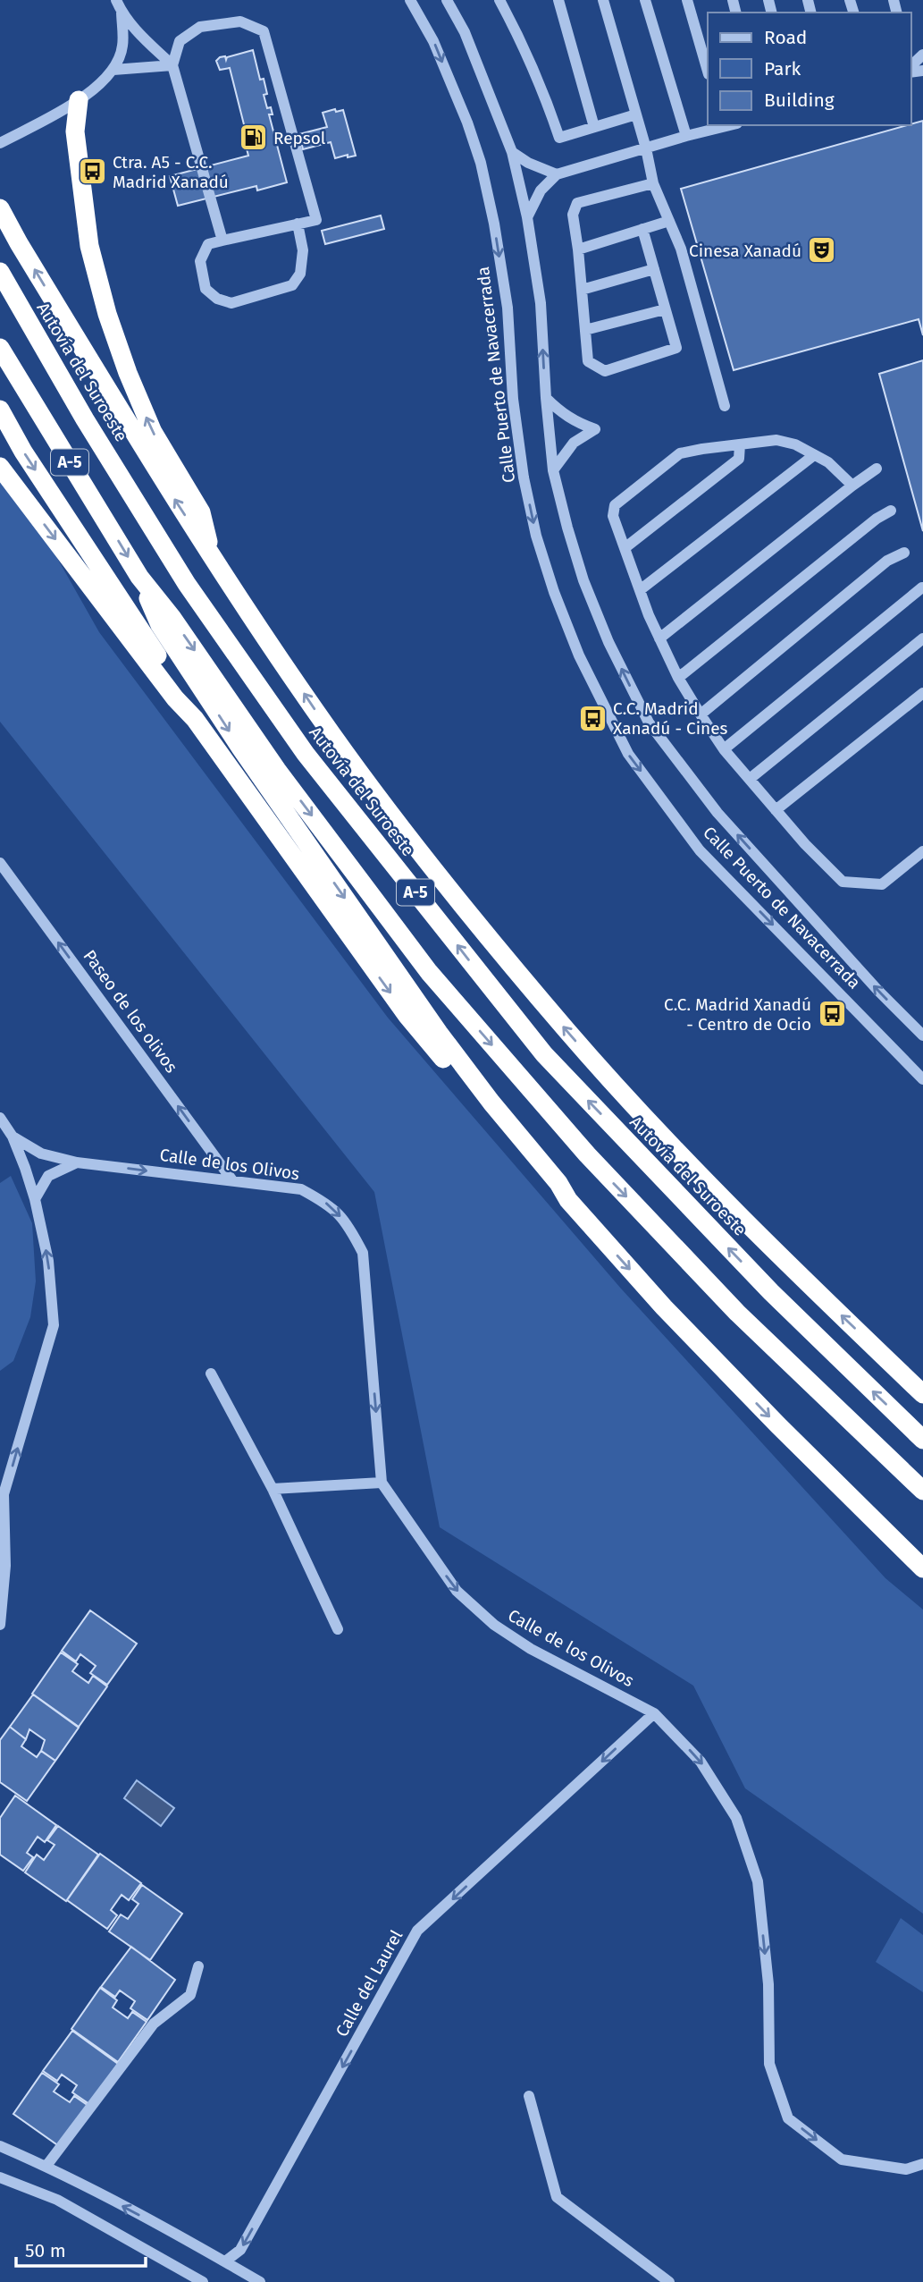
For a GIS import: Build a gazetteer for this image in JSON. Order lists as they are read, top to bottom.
{
  "streets": {
    "highway": ["Autovía del Suroeste", "A-5"],
    "street": [
      "Calle Puerto de Navacerrada",
      "Paseo de los olivos",
      "Calle de los Olivos",
      "Calle del Laurel"
    ]
  },
  "crossings": [
    ["Paseo de los olivos", "Calle de los Olivos"],
    ["Calle de los Olivos", "Calle del Laurel"]
  ],
  "one_way": ["Paseo de los olivos", "Calle de los Olivos", "Calle del Laurel"],
  "places": {
    "fuel station": ["Repsol"],
    "bus stop": ["Ctra. A5 - C.C. Madrid Xanadú", "C.C. Madrid Xanadú - Cines", "C.C. Madrid Xanadú - Centro de Ocio"],
    "theatre": ["Cinesa Xanadú"]
  },
  "legend": ["Road", "Park", "Building"],
  "scale_bar": "50 m"
}
